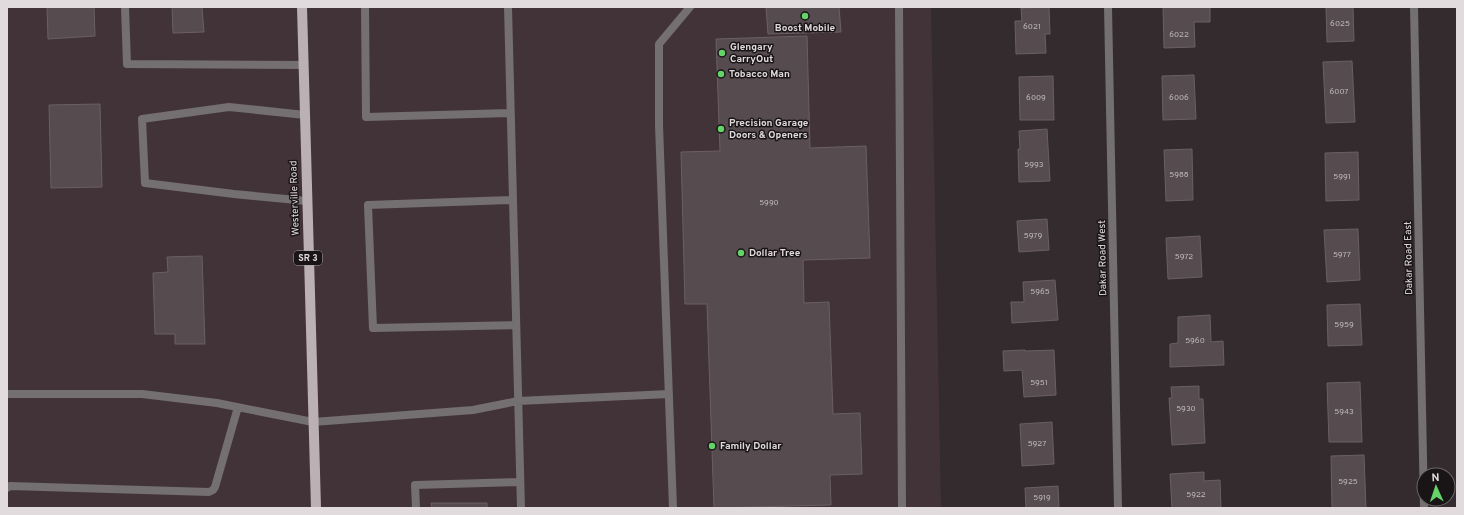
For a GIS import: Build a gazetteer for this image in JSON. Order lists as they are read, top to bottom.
{
  "streets": {
    "main road": ["Westerville Road", "SR 3"],
    "street": ["Dakar Road West", "Dakar Road East"]
  },
  "places": [
    "Boost Mobile",
    "Glengary CarryOut",
    "Tobacco Man",
    "Precision Garage Doors & Openers",
    "Dollar Tree",
    "Family Dollar"
  ],
  "house_numbers": [
    "6025",
    "6021",
    "6022",
    "6007",
    "6009",
    "6006",
    "5993",
    "5988",
    "5991",
    "5990",
    "5979",
    "5977",
    "5972",
    "5965",
    "5959",
    "5960",
    "5951",
    "5930",
    "5943",
    "5927",
    "5925",
    "5922",
    "5919"
  ],
  "north": "top"
}
